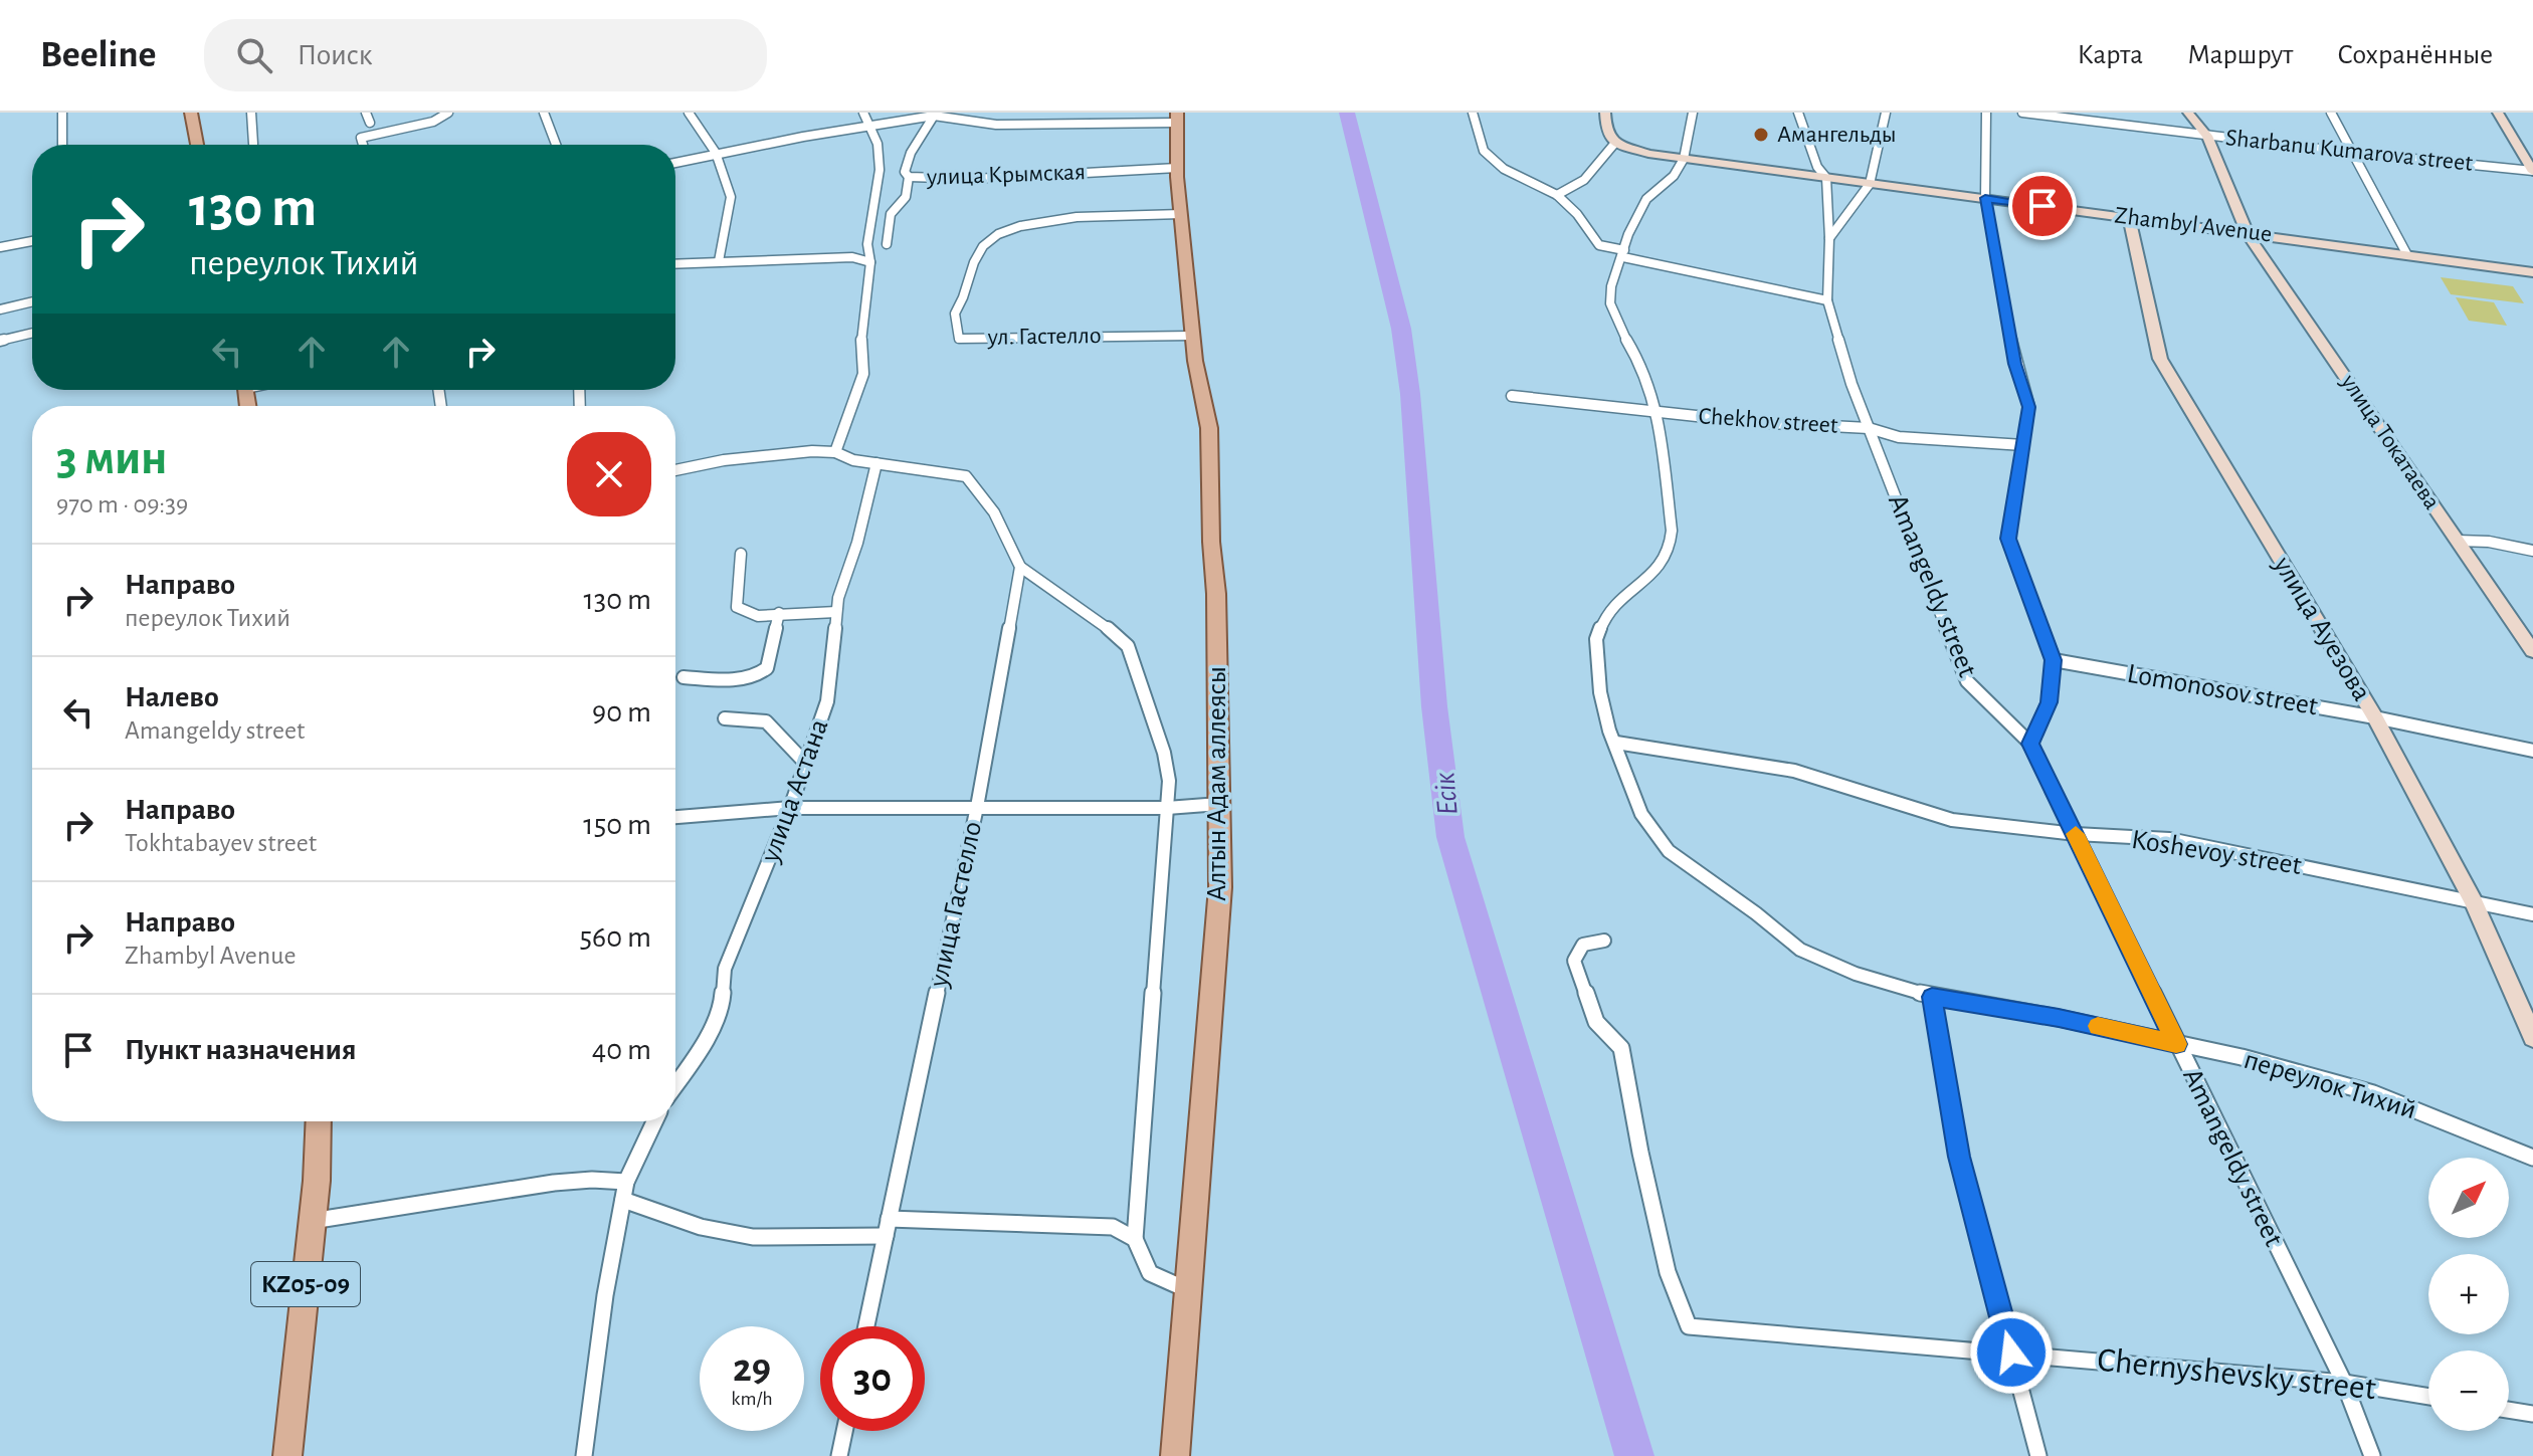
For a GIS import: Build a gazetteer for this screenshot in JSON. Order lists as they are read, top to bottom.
{
  "streets": {
    "main road": ["Алтын Адам аллеясы", "KZ05-09"],
    "street": [
      "Sharbanu Kumarova street",
      "улица Крымская",
      "Zhambyl Avenue",
      "ул. Гастелло",
      "Chekhov street",
      "улица Токатаева",
      "Amangeldy street",
      "улица Ауезова",
      "Lomonosov street",
      "улица Астана",
      "Koshevoy street",
      "улица Гастелло",
      "переулок Тихий",
      "Chernyshevsky street"
    ]
  },
  "crossings": [
    ["Sharbanu Kumarova street", "улица Токатаева"],
    ["улица Крымская", "Алтын Адам аллеясы"],
    ["Zhambyl Avenue", "улица Токатаева"],
    ["Zhambyl Avenue", "Amangeldy street"],
    ["Zhambyl Avenue", "улица Ауезова"],
    ["Zhambyl Avenue", "переулок Тихий"],
    ["ул. Гастелло", "Алтын Адам аллеясы"],
    ["Chekhov street", "Amangeldy street"],
    ["Chekhov street", "переулок Тихий"],
    ["Amangeldy street", "Koshevoy street"],
    ["Amangeldy street", "переулок Тихий"],
    ["Amangeldy street", "Chernyshevsky street"],
    ["улица Ауезова", "Lomonosov street"],
    ["улица Ауезова", "Koshevoy street"],
    ["Koshevoy street", "переулок Тихий"]
  ],
  "water": ["Есік"],
  "places": ["Амангельды"],
  "north": "top right",
  "page": {
    "header": "Beeline",
    "search": "Поиск",
    "nav": ["Карта", "Маршрут", "Сохранённые"],
    "turn": ["130 m", "переулок Тихий"],
    "heading": ["3 мин", "970 m · 09:39"],
    "list": [
      {
        "name": "Направо",
        "note": "переулок Тихий",
        "value": "130 m"
      },
      {
        "name": "Налево",
        "note": "Amangeldy street",
        "value": "90 m"
      },
      {
        "name": "Направо",
        "note": "Tokhtabayev street",
        "value": "150 m"
      },
      {
        "name": "Направо",
        "note": "Zhambyl Avenue",
        "value": "560 m"
      },
      {
        "name": "Пункт назначения",
        "value": "40 m"
      }
    ],
    "map_buttons": ["+", "−"],
    "speed": "29 km/h",
    "limit": "30"
  }
}
